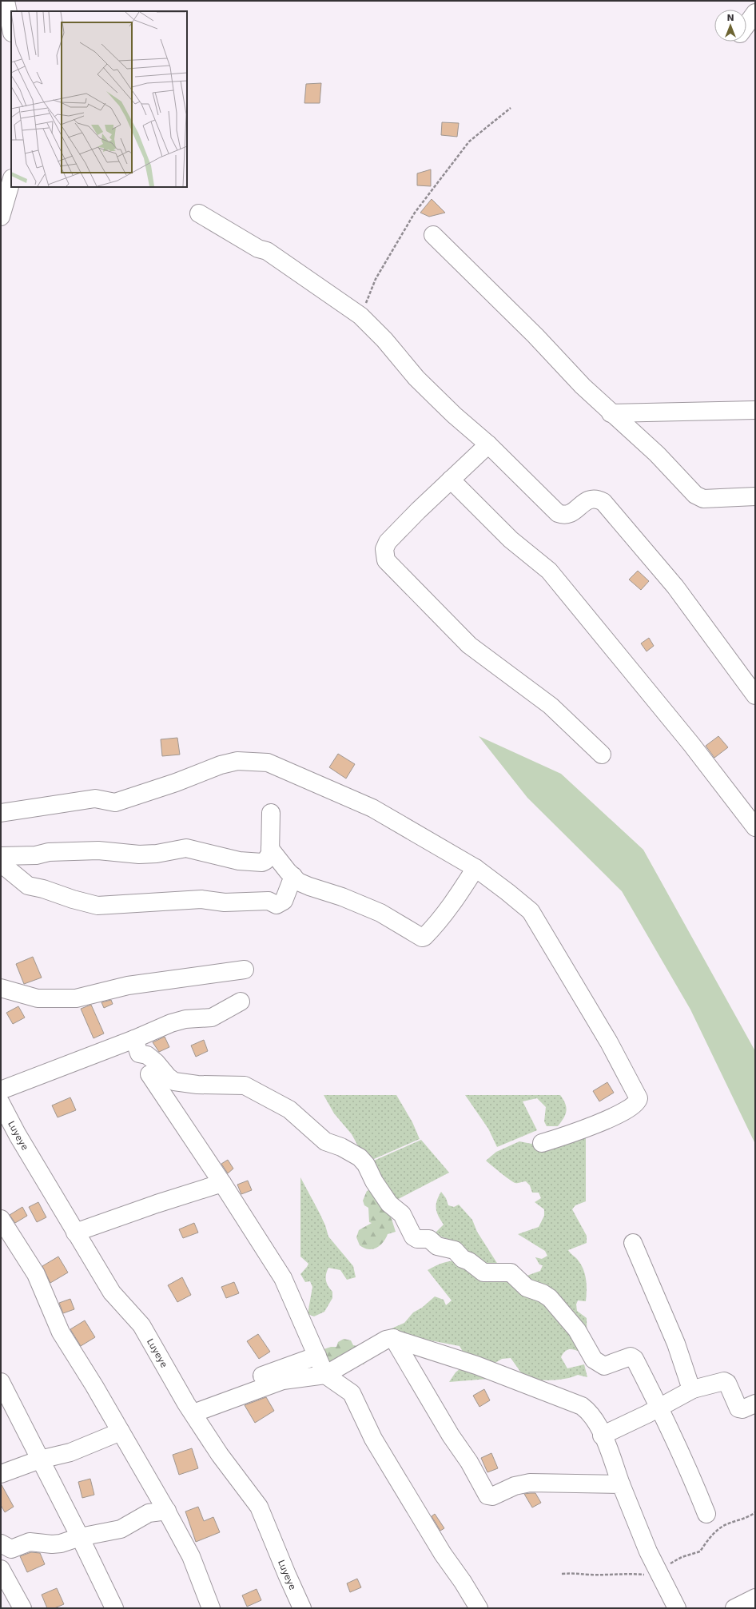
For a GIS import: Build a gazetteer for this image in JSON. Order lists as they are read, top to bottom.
{
  "streets": {
    "street": ["Luyeye"]
  },
  "north": "top"
}
